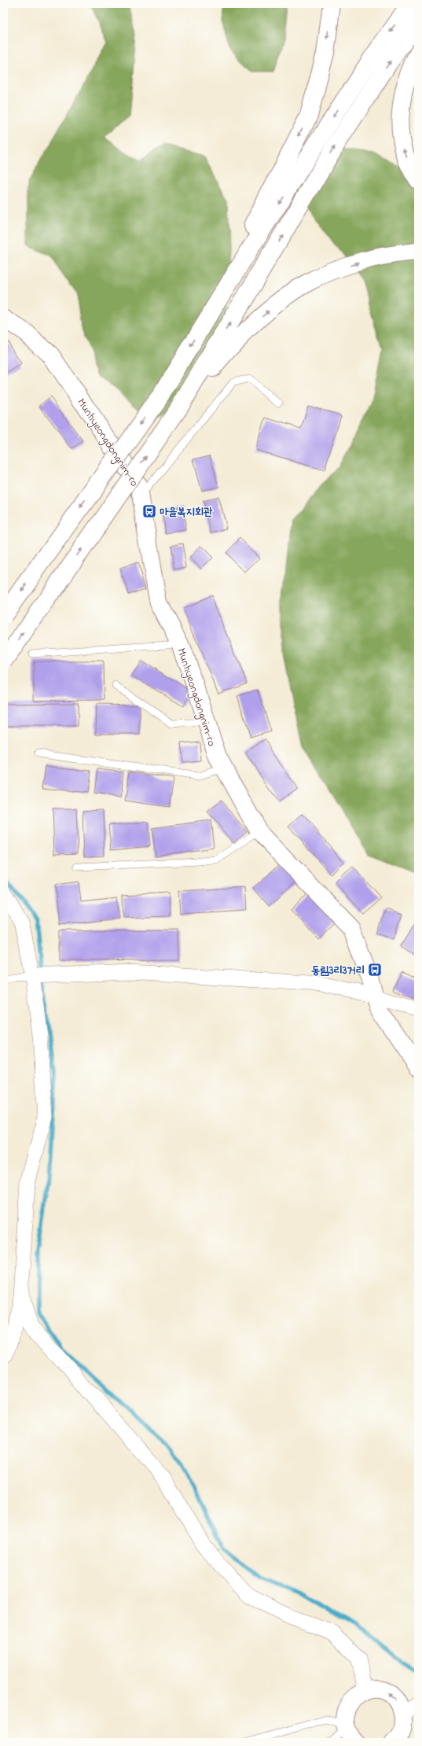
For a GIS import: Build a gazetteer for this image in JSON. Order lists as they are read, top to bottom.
{
  "streets": {
    "main road": ["Munhyeongdongnim-ro"]
  },
  "places": {
    "bus stop": ["마을복지회관", "동림3리3거리"]
  }
}
